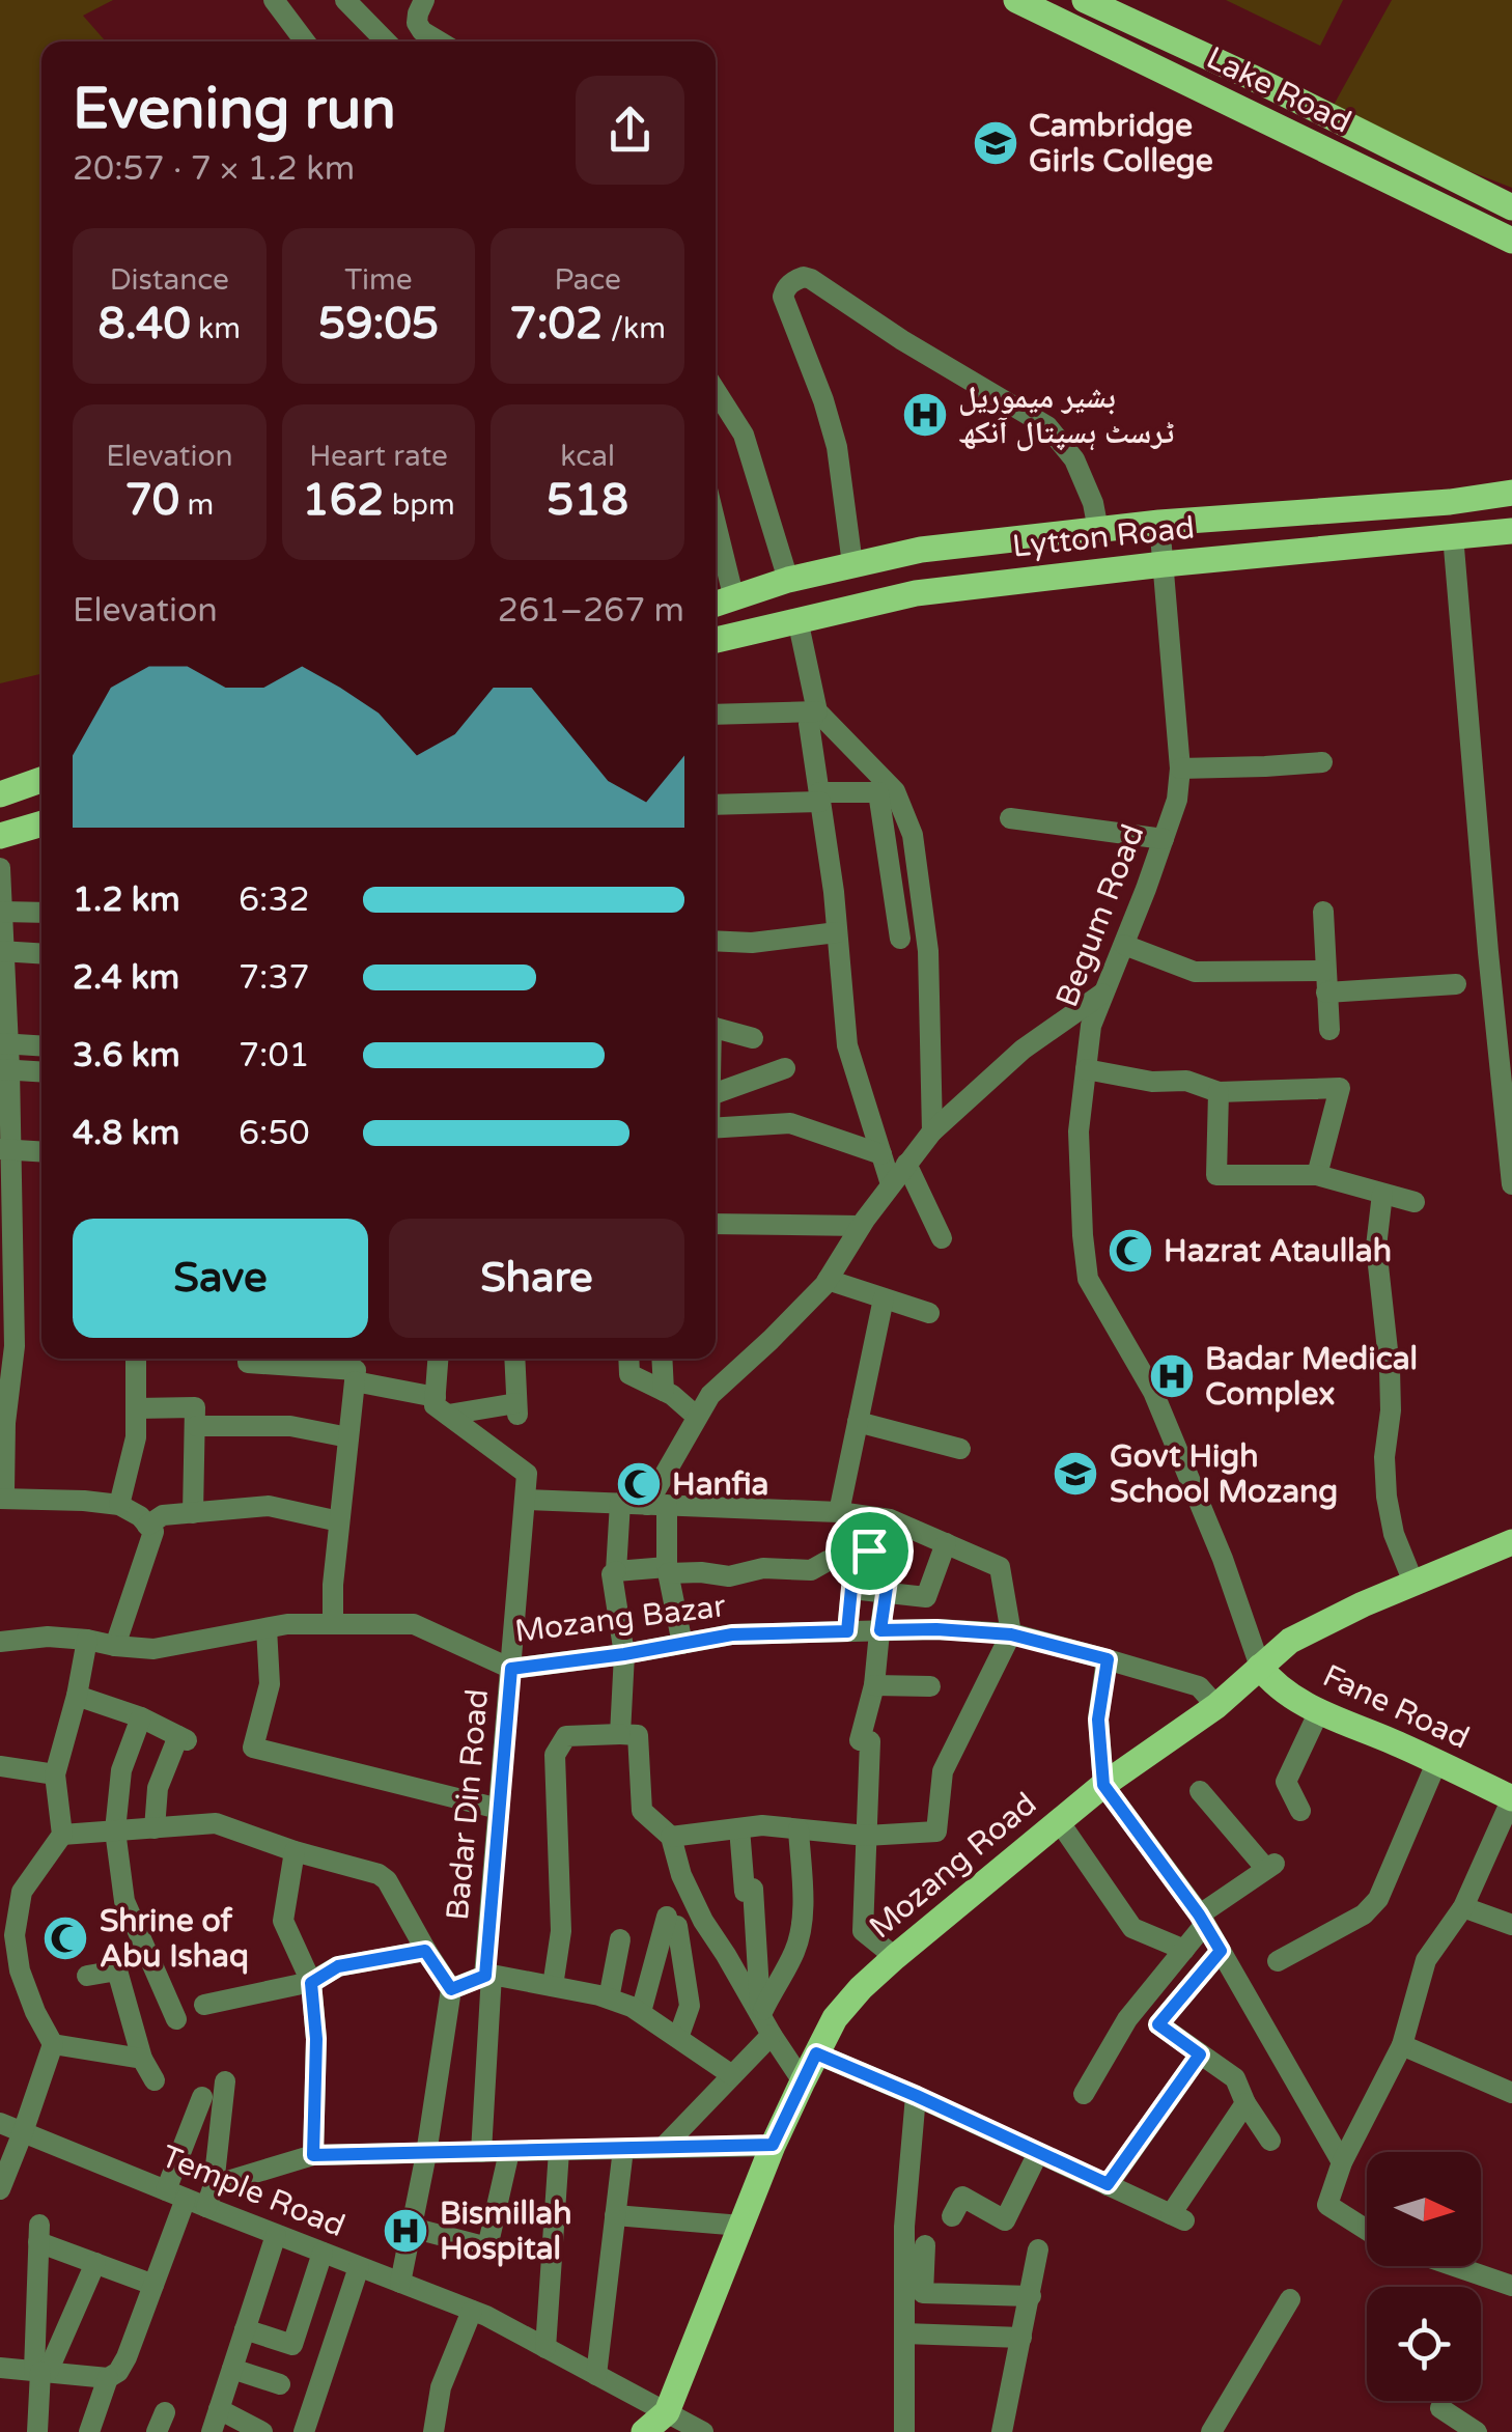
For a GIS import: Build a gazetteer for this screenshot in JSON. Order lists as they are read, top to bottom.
{
  "streets": {
    "main road": [
      "Lake Road",
      "Lytton Road",
      "Fane Road",
      "Mozang Road"
    ],
    "street": [
      "Begum Road",
      "Mozang Bazar",
      "Badar Din Road",
      "Temple Road"
    ]
  },
  "crossings": [
    ["Lytton Road", "Begum Road"],
    ["Begum Road", "Fane Road"],
    ["Begum Road", "Mozang Road"],
    ["Mozang Bazar", "Badar Din Road"],
    ["Mozang Bazar", "Mozang Road"],
    ["Fane Road", "Mozang Road"],
    ["Mozang Road", "Temple Road"]
  ],
  "places": {
    "school or university": ["Cambridge Girls College", "Govt High School Mozang"],
    "hospital": ["بشیر میموریل ٹرسٹ ہسپتال آنکھ", "Badar Medical Complex", "Bismillah Hospital"],
    "mosque": ["Hazrat Ataullah", "Hanfia", "Shrine of Abu Ishaq"]
  },
  "north": "right",
  "page": {
    "heading": ["Evening run", "20:57 · 7 × 1.2 km"],
    "stats": [
      ["Distance", "8.40 km"],
      ["Time", "59:05"],
      ["Pace", "7:02 /km"],
      ["Elevation", "70 m"],
      ["Heart rate", "162 bpm"],
      ["kcal", "518"]
    ],
    "chart": ["Elevation", "261–267 m"],
    "list": [
      {
        "name": "1.2 km",
        "note": "6:32"
      },
      {
        "name": "2.4 km",
        "note": "7:37"
      },
      {
        "name": "3.6 km",
        "note": "7:01"
      },
      {
        "name": "4.8 km",
        "note": "6:50"
      }
    ],
    "buttons": ["Save", "Share"]
  }
}
